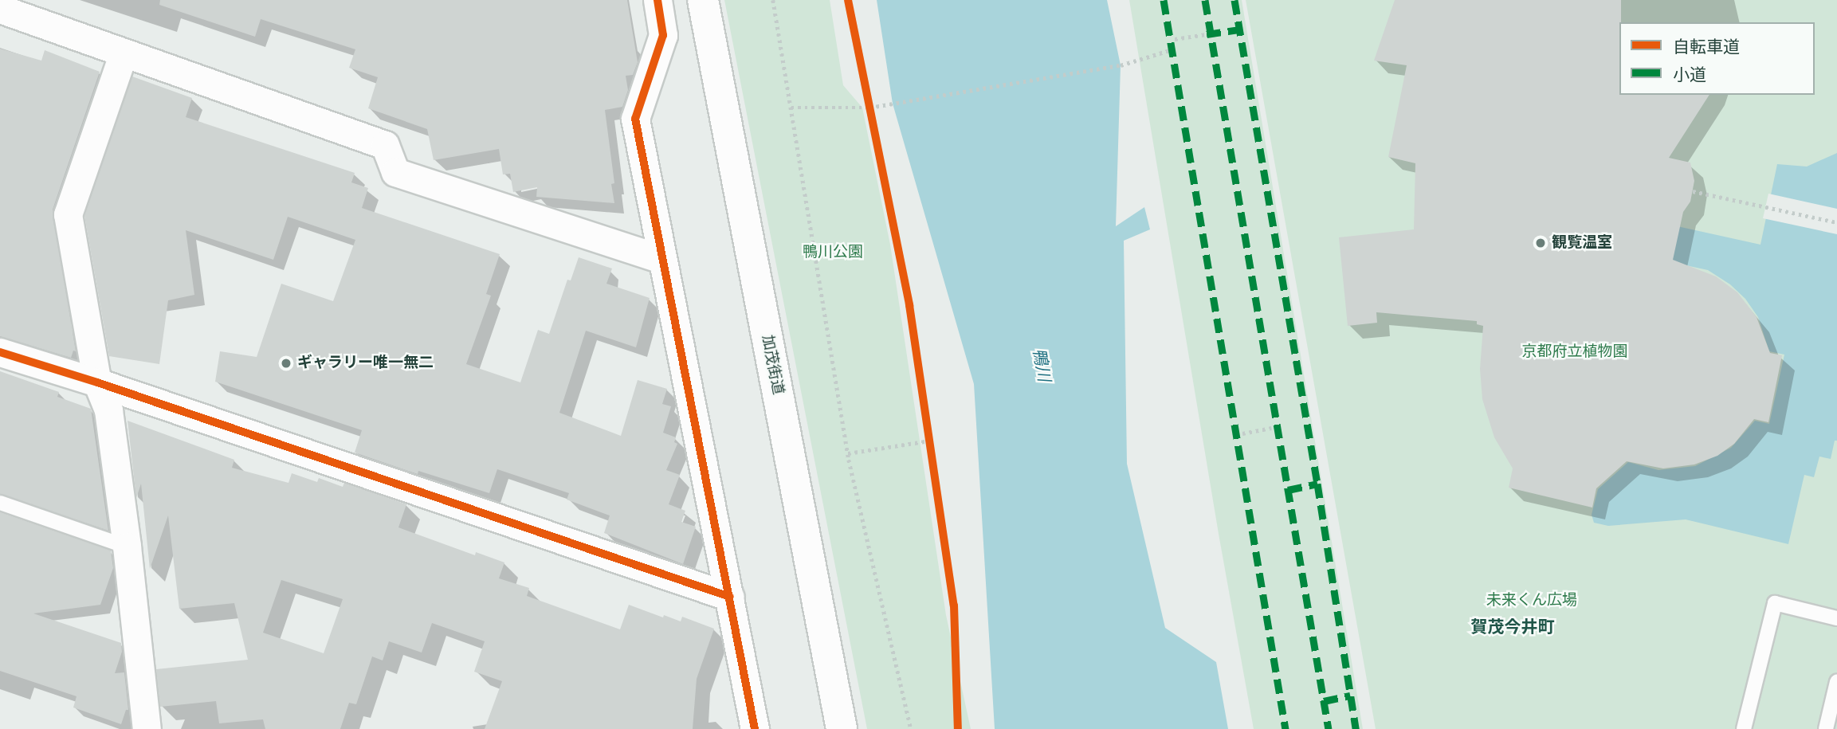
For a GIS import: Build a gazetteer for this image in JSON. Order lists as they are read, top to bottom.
{
  "streets": {
    "street": ["加茂街道"]
  },
  "districts": ["賀茂今井町"],
  "water": ["鴨川"],
  "parks": ["鴨川公園", "京都府立植物園", "未来くん広場"],
  "places": ["観覧温室", "ギャラリー唯一無二"],
  "legend": ["自転車道", "小道"]
}
